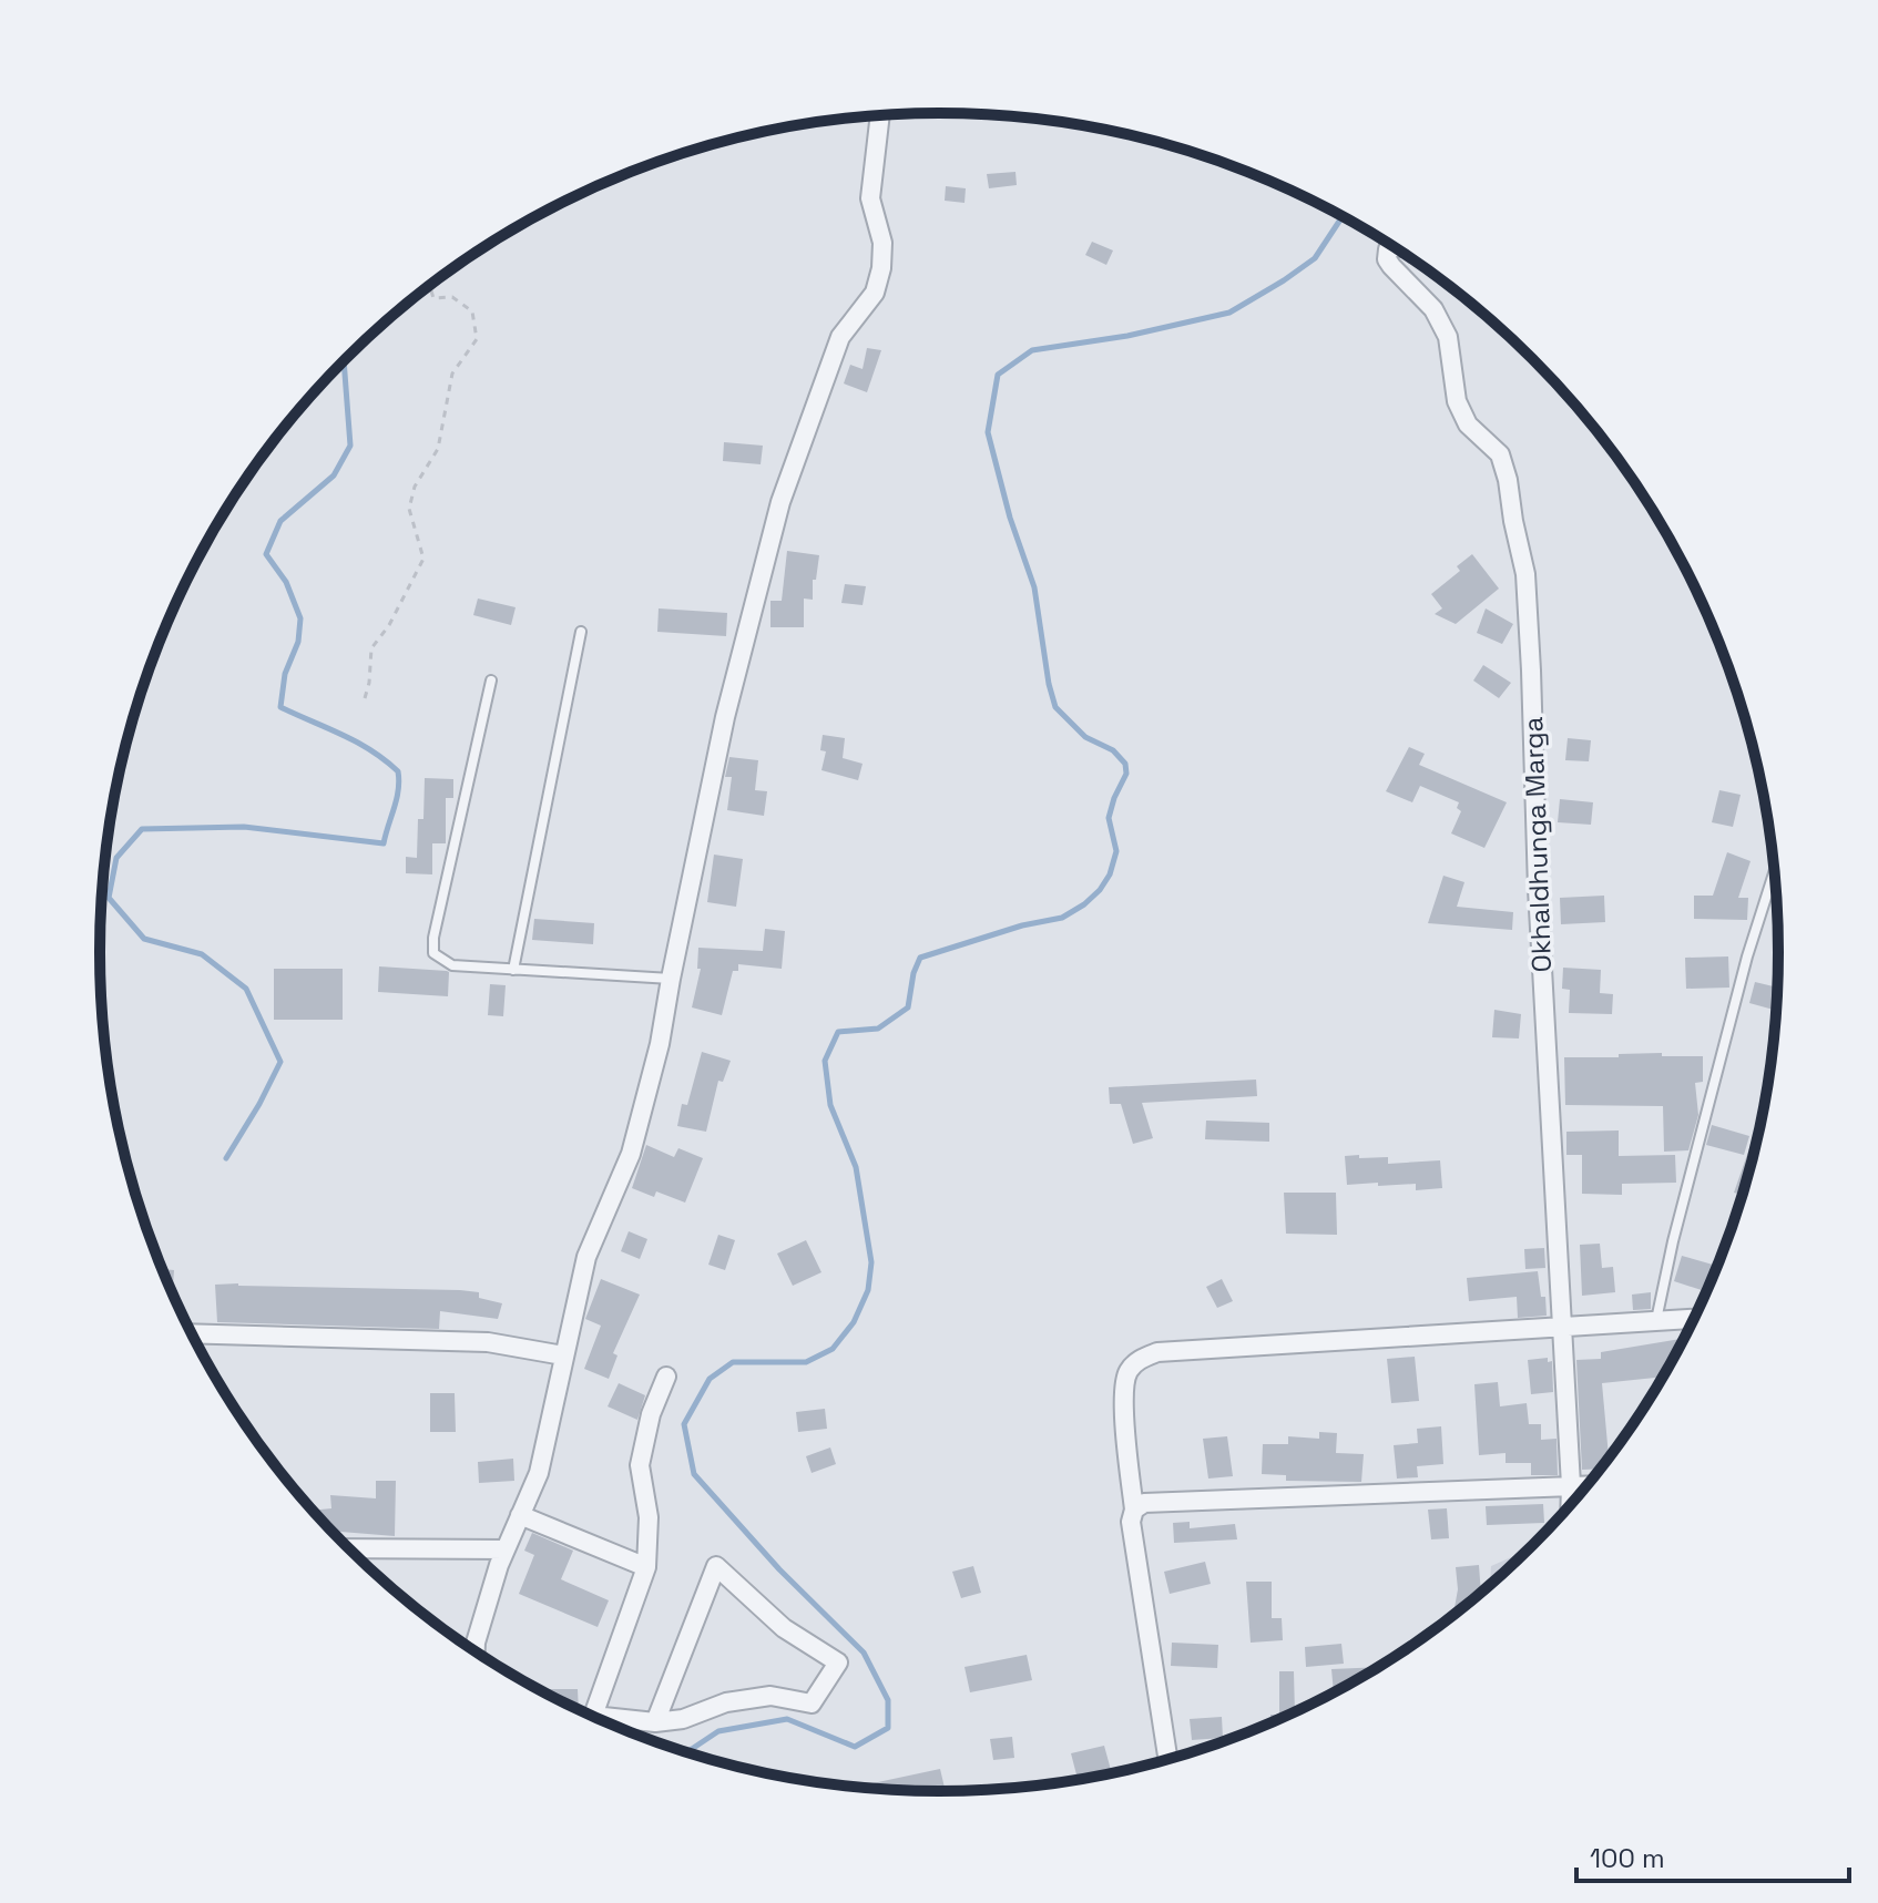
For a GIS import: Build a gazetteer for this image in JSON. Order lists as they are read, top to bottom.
{
  "streets": {
    "street": ["Okhaldhunga Marga"]
  },
  "scale_bar": "100 m"
}
